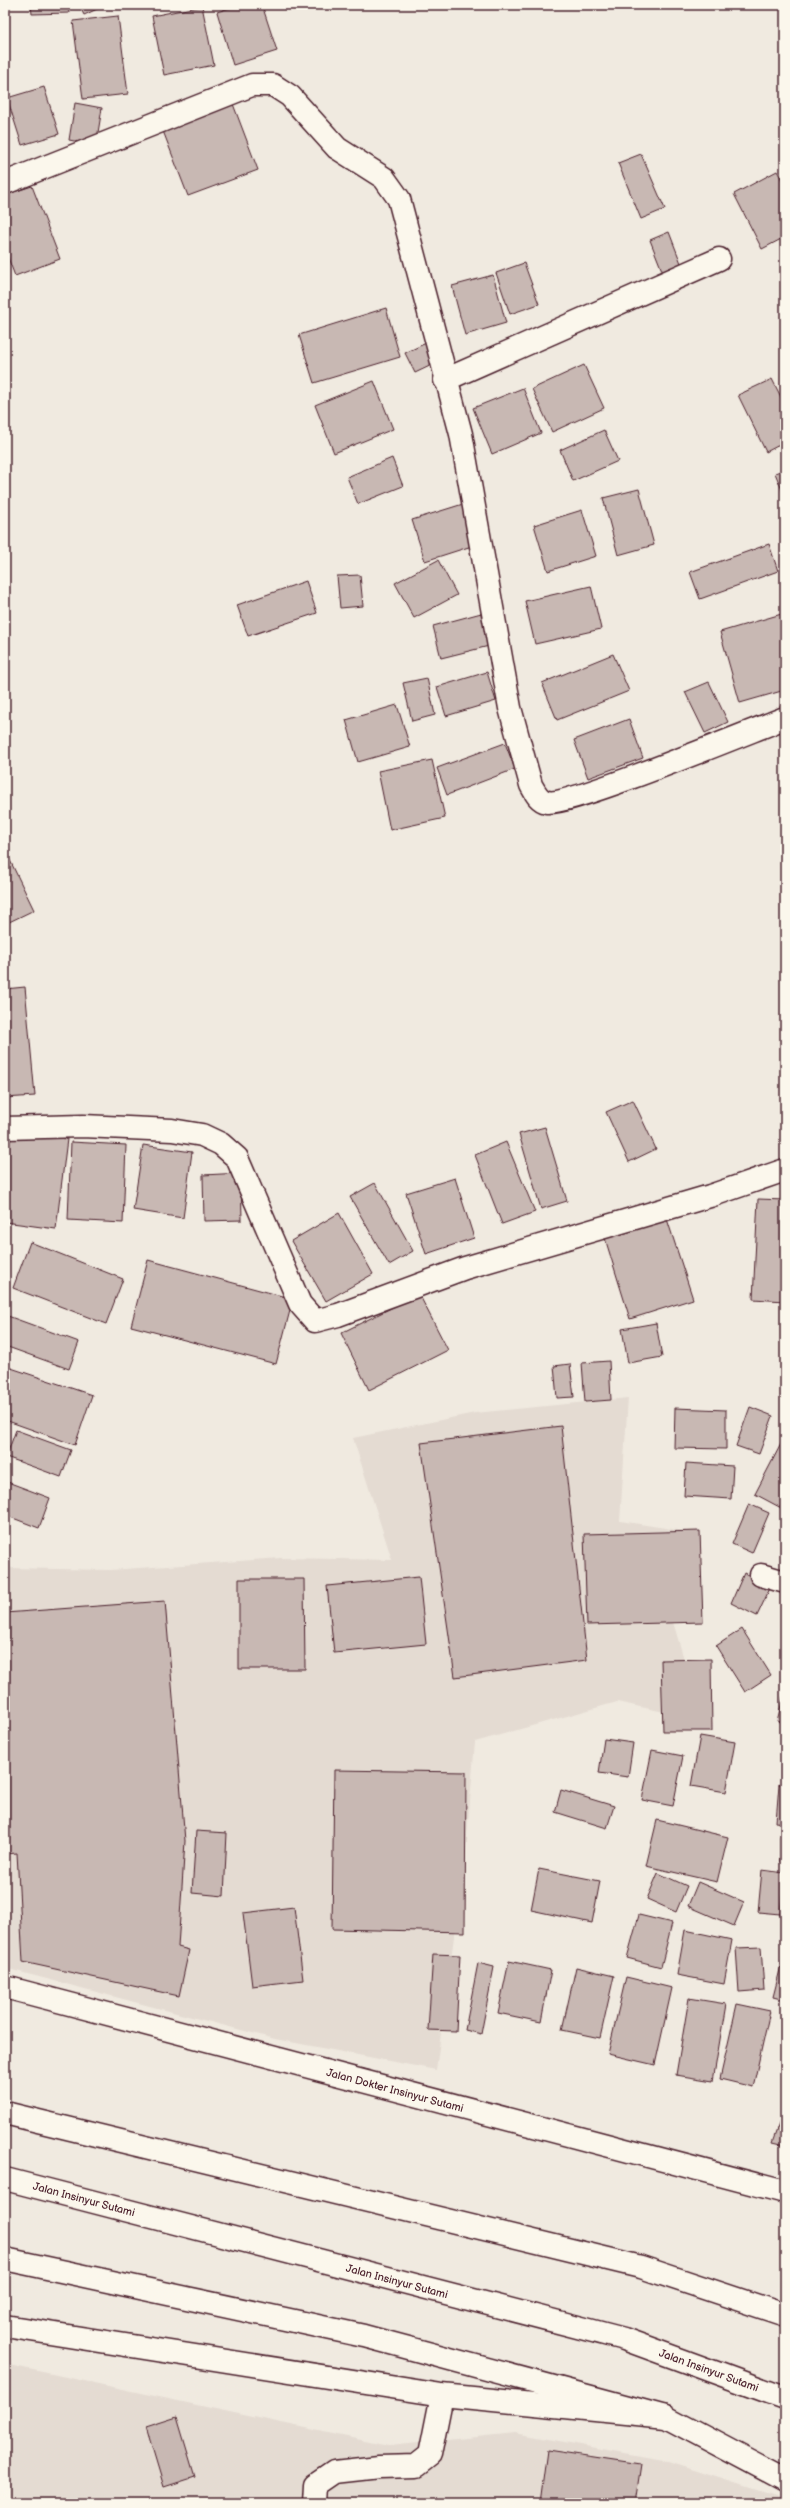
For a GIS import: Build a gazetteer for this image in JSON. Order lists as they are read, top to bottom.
{
  "streets": {
    "main road": ["Jalan Dokter Insinyur Sutami", "Jalan Insinyur Sutami"]
  }
}
